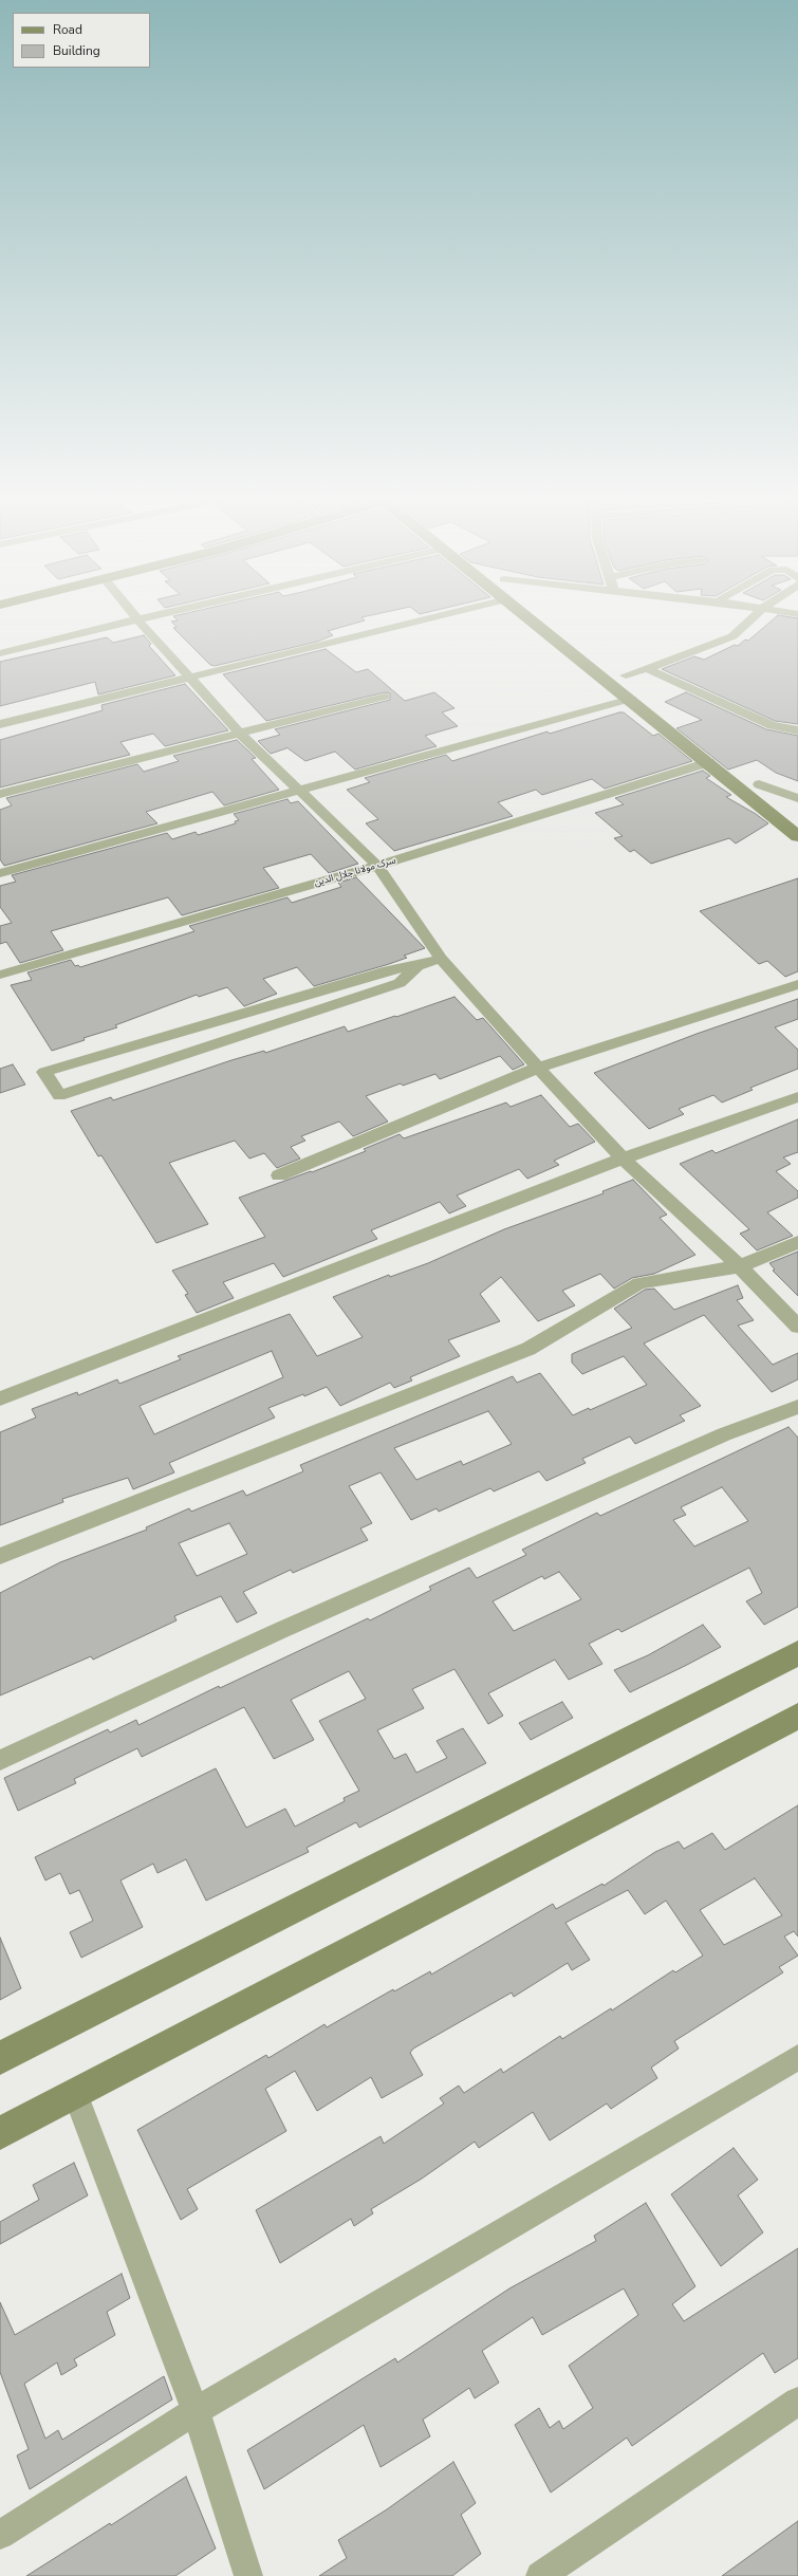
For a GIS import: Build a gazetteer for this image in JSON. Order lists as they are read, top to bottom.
{
  "streets": {
    "street": ["سرک مولانا جلال الدین"]
  },
  "legend": ["Road", "Building"]
}
